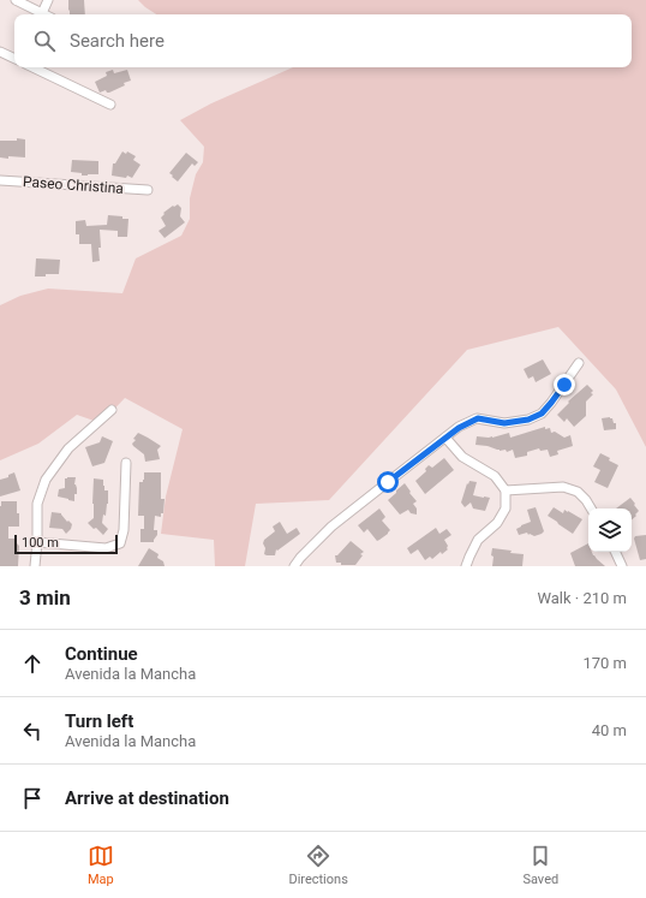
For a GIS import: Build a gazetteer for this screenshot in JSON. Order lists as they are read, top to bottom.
{
  "streets": {
    "street": ["Paseo Christina"]
  },
  "scale_bar": "100 m",
  "page": {
    "search": "Search here",
    "scale": "100 m",
    "heading": ["3 min", "Walk · 210 m"],
    "list": [
      ["Continue", "Avenida la Mancha", "170 m"],
      ["Turn left", "Avenida la Mancha", "40 m"],
      "Arrive at destination"
    ],
    "nav": ["Map", "Directions", "Saved"]
  }
}
